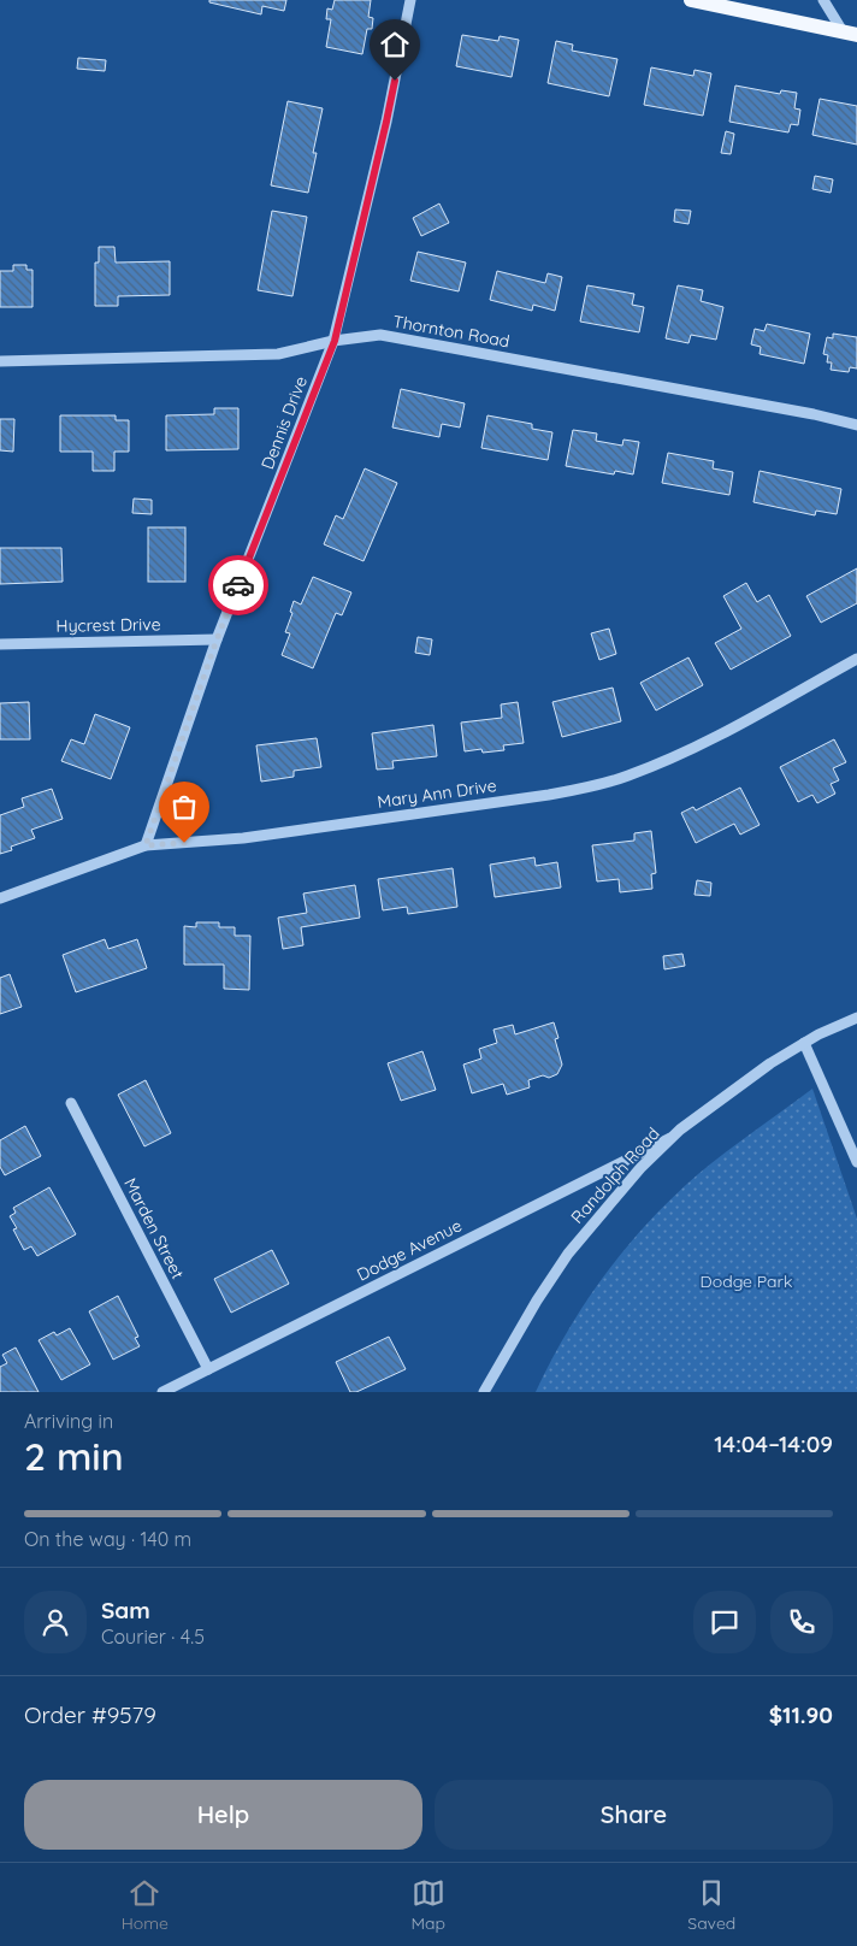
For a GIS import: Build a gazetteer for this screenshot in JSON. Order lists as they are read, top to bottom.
{
  "streets": {
    "street": [
      "Thornton Road",
      "Dennis Drive",
      "Hycrest Drive",
      "Mary Ann Drive",
      "Randolph Road",
      "Marden Street",
      "Dodge Avenue"
    ]
  },
  "crossings": [
    ["Thornton Road", "Dennis Drive"],
    ["Dennis Drive", "Hycrest Drive"],
    ["Dennis Drive", "Mary Ann Drive"],
    ["Randolph Road", "Dodge Avenue"],
    ["Marden Street", "Dodge Avenue"]
  ],
  "parks": ["Dodge Park"],
  "page": {
    "heading": ["2 min", "Arriving in", "14:04–14:09"],
    "panel": [
      "Sam",
      "Courier · 4.5",
      "Order #9579",
      "$11.90"
    ],
    "bar": "On the way · 140 m",
    "buttons": ["Help", "Share"],
    "tabs": ["Home", "Map", "Saved"]
  }
}
